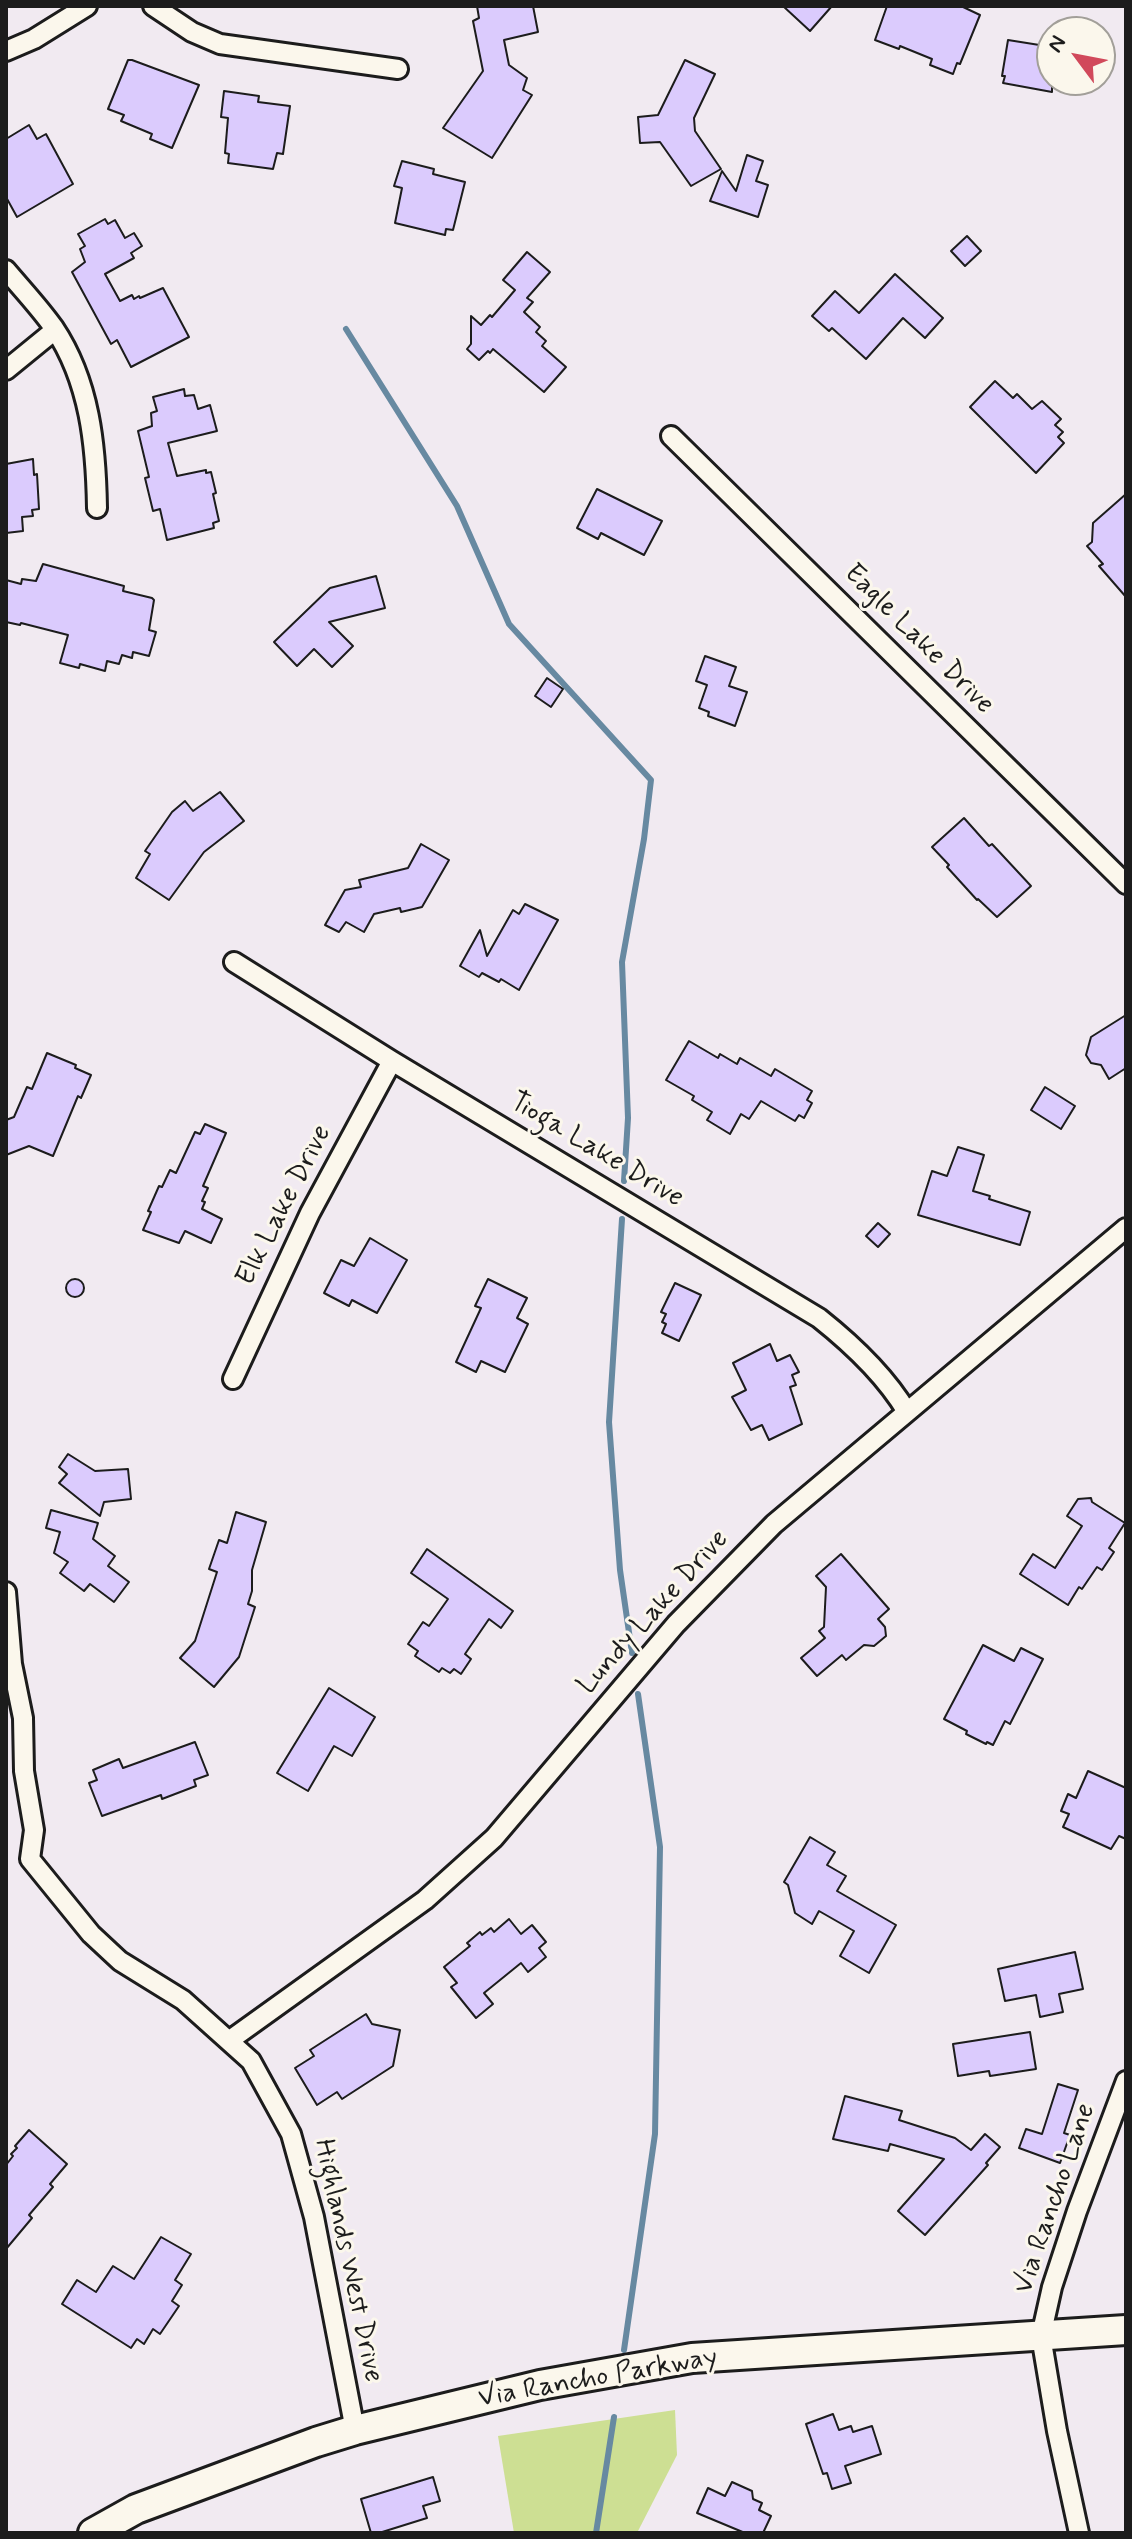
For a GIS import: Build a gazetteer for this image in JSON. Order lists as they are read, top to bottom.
{
  "streets": {
    "main road": ["Via Rancho Parkway"],
    "street": [
      "Eagle Lake Drive",
      "Tioga Lake Drive",
      "Elk Lake Drive",
      "Lundy Lake Drive",
      "Via Rancho Lane",
      "Highlands West Drive"
    ]
  },
  "crossings": [
    ["Tioga Lake Drive", "Elk Lake Drive"],
    ["Tioga Lake Drive", "Lundy Lake Drive"],
    ["Lundy Lake Drive", "Highlands West Drive"],
    ["Via Rancho Lane", "Via Rancho Parkway"],
    ["Highlands West Drive", "Via Rancho Parkway"]
  ],
  "north": "top left"
}
